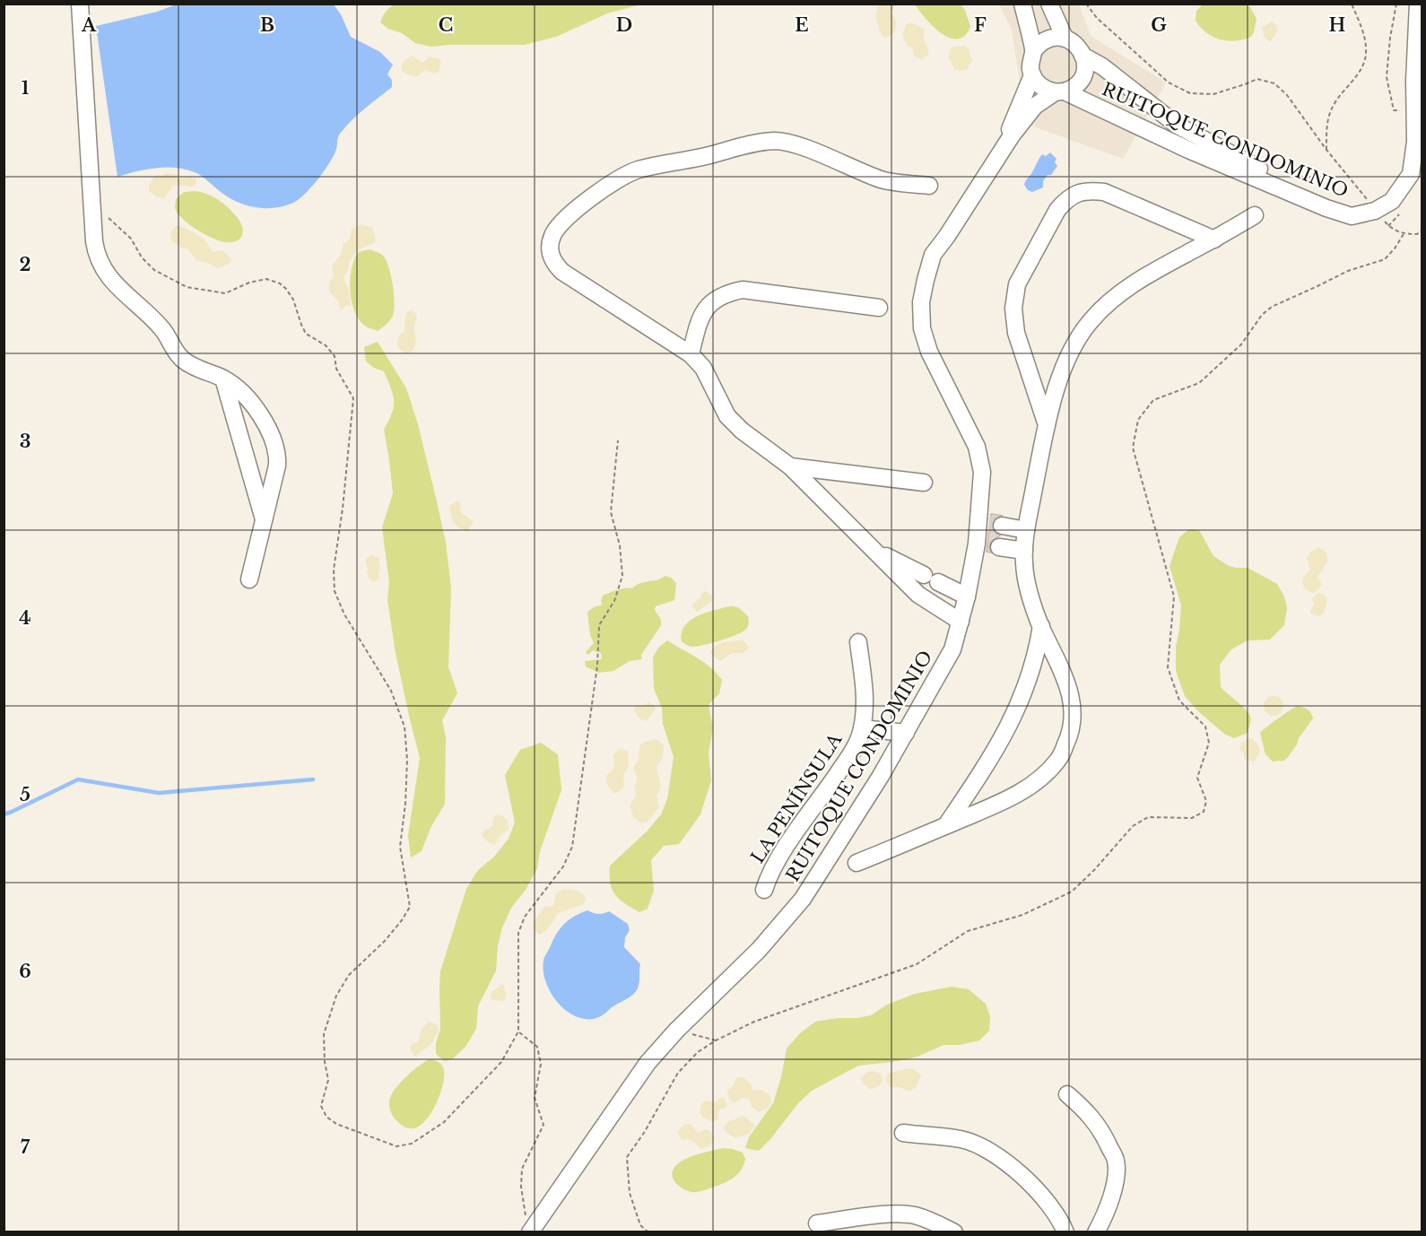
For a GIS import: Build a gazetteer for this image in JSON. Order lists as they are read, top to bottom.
{
  "streets": {
    "street": ["RUITOQUE CONDOMINIO", "LA PENÍNSULA"]
  },
  "crossings": [
    ["RUITOQUE CONDOMINIO", "LA PENÍNSULA"]
  ],
  "grid": {
    "columns": [
      "A",
      "B",
      "C",
      "D",
      "E",
      "F",
      "G",
      "H"
    ],
    "rows": [
      "1",
      "2",
      "3",
      "4",
      "5",
      "6",
      "7"
    ]
  }
}
